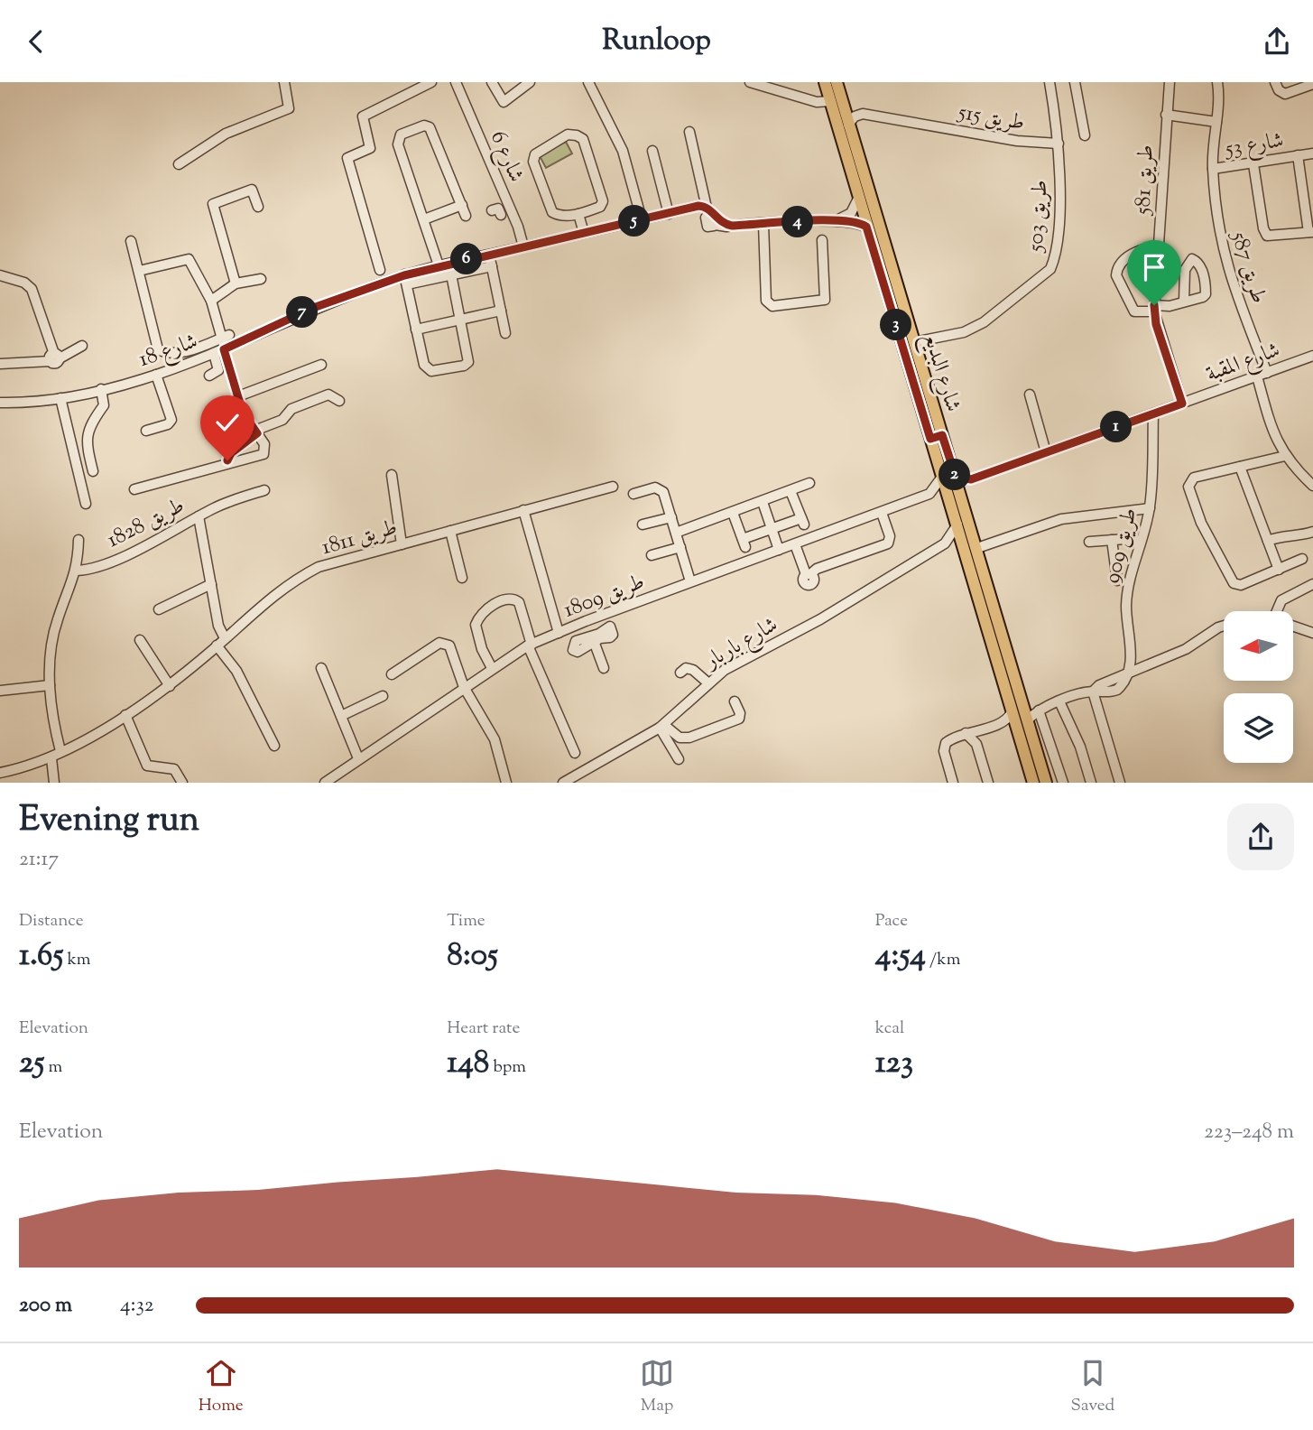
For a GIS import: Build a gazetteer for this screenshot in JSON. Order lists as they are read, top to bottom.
{
  "streets": {
    "main road": ["شارع البديع"],
    "street": [
      "طريق 515",
      "شارع 53",
      "شارع 6",
      "طريق 581",
      "طريق 503",
      "طريق 587",
      "شارع 18",
      "شارع المقبة",
      "طريق 1828",
      "طريق 1811",
      "طريق 909",
      "طريق 1809",
      "شارع باربار"
    ]
  },
  "crossings": [
    ["طريق 515", "طريق 503"],
    ["طريق 515", "شارع البديع"],
    ["شارع 53", "طريق 581"],
    ["شارع 53", "طريق 587"],
    ["شارع 6", "شارع 18"],
    ["طريق 581", "شارع المقبة"],
    ["طريق 503", "شارع البديع"],
    ["طريق 587", "شارع المقبة"],
    ["شارع المقبة", "شارع البديع"],
    ["شارع المقبة", "طريق 909"],
    ["شارع البديع", "شارع باربار"]
  ],
  "north": "left",
  "page": {
    "header": "Runloop",
    "pins": [
      "5",
      "4",
      "6",
      "7",
      "3",
      "1",
      "2"
    ],
    "heading": ["Evening run", "21:17"],
    "stats": [
      ["Distance", "1.65 km"],
      ["Time", "8:05"],
      ["Pace", "4:54 /km"],
      ["Elevation", "25 m"],
      ["Heart rate", "148 bpm"],
      ["kcal", "123"]
    ],
    "chart": ["Elevation", "223–248 m"],
    "list": [
      {
        "name": "200 m",
        "note": "4:32"
      }
    ],
    "tabs": ["Home", "Map", "Saved"]
  }
}
